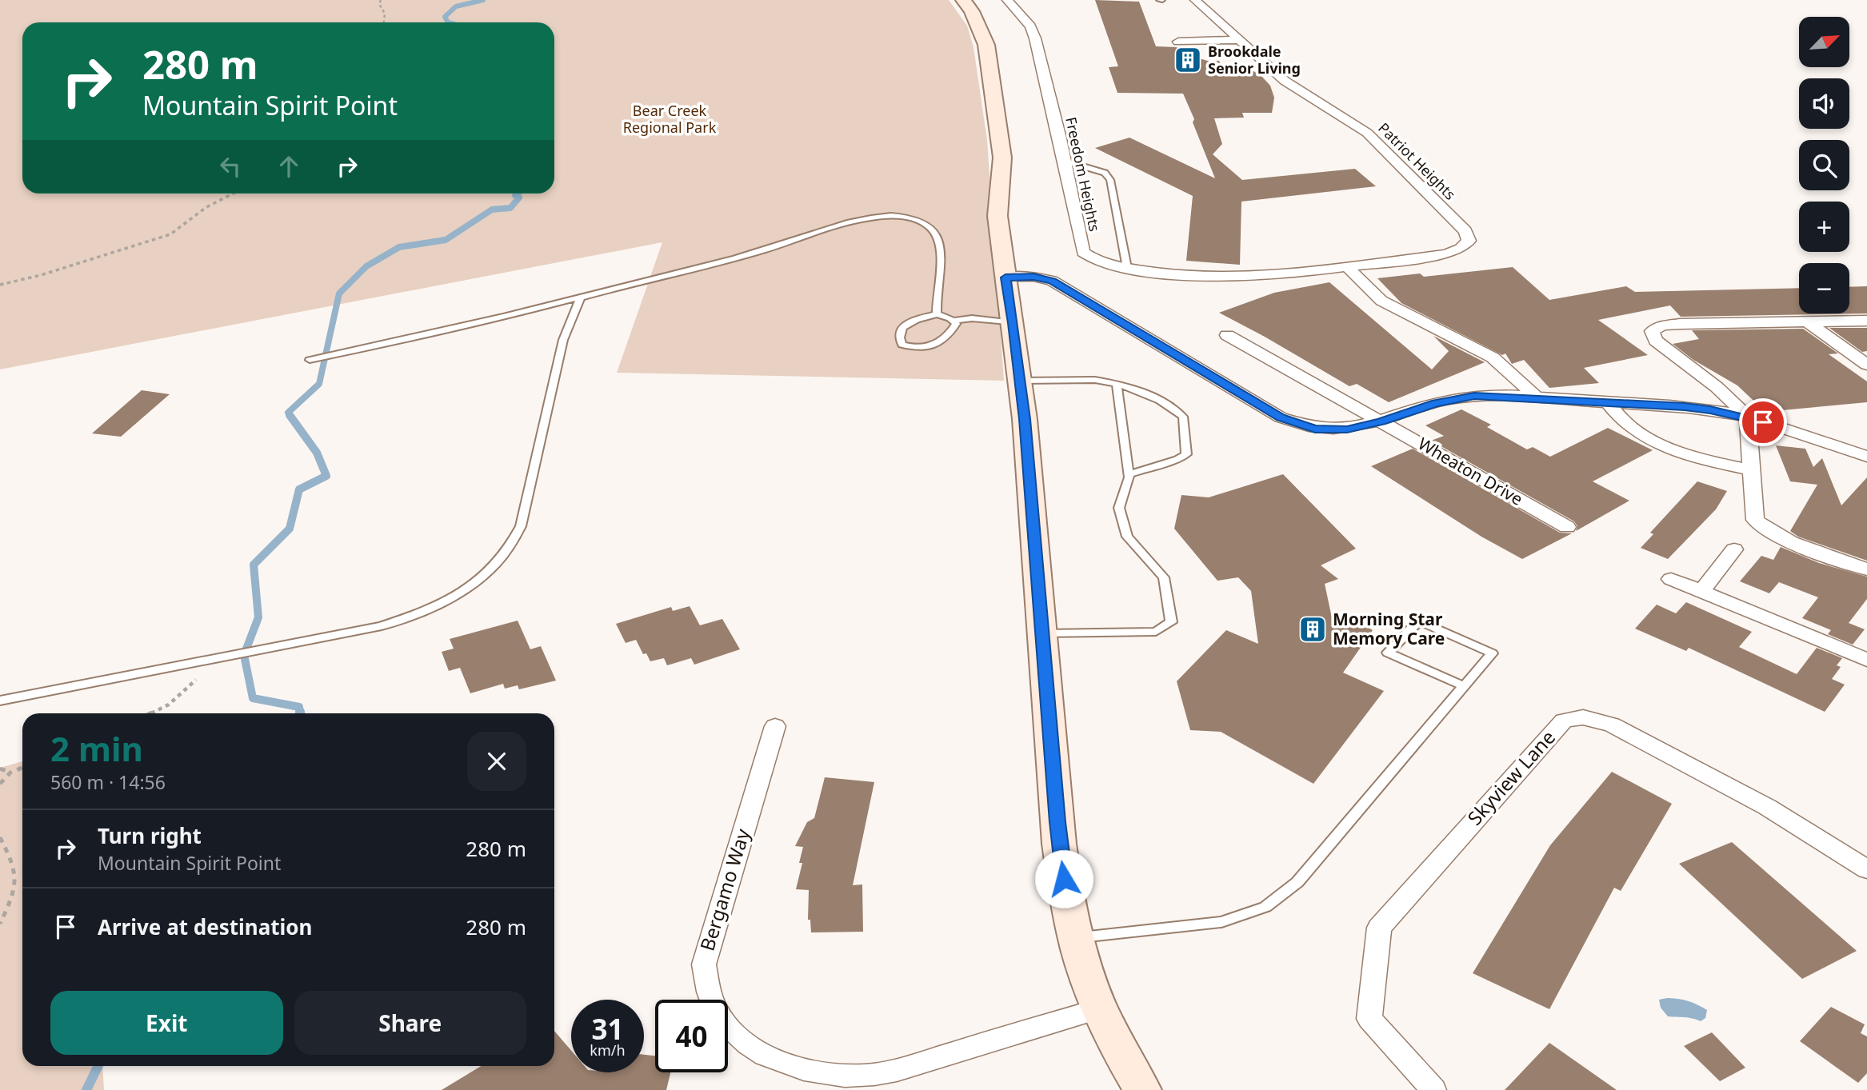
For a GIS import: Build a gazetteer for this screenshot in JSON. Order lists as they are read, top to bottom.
{
  "streets": {
    "street": [
      "Patriot Heights",
      "Freedom Heights",
      "Wheaton Drive",
      "Skyview Lane",
      "Bergamo Way"
    ]
  },
  "crossings": [
    ["Patriot Heights", "Freedom Heights"]
  ],
  "parks": ["Bear Creek Regional Park"],
  "places": {
    "building": ["Brookdale Senior Living", "Morning Star Memory Care"]
  },
  "north": "top right",
  "page": {
    "map_buttons": ["+", "−"],
    "turn": ["280 m", "Mountain Spirit Point"],
    "heading": ["2 min", "560 m · 14:56"],
    "list": [
      {
        "name": "Turn right",
        "note": "Mountain Spirit Point",
        "value": "280 m"
      },
      {
        "name": "Arrive at destination",
        "value": "280 m"
      }
    ],
    "buttons": ["Exit", "Share"],
    "speed": "31 km/h",
    "limit": "40"
  }
}
